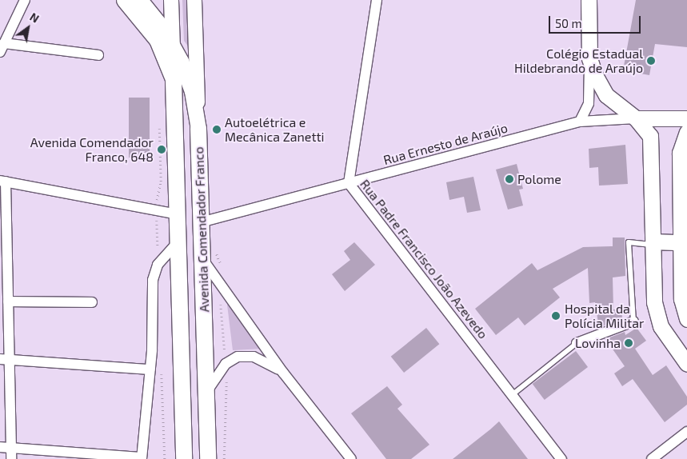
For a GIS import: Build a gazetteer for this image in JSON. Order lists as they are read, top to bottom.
{
  "streets": {
    "highway": ["Avenida Comendador Franco"],
    "street": ["Rua Ernesto de Araújo", "Rua Padre Francisco João Azevedo"]
  },
  "crossings": [
    ["Rua Ernesto de Araújo", "Avenida Comendador Franco"],
    ["Rua Ernesto de Araújo", "Rua Padre Francisco João Azevedo"]
  ],
  "places": [
    "Colégio Estadual Hildebrando de Araújo",
    "Autoelétrica e Mecânica Zanetti",
    "Avenida Comendador Franco, 648",
    "Polome",
    "Hospital da Polícia Militar",
    "Lovinha"
  ],
  "scale_bar": "50 m",
  "north": "top right"
}
